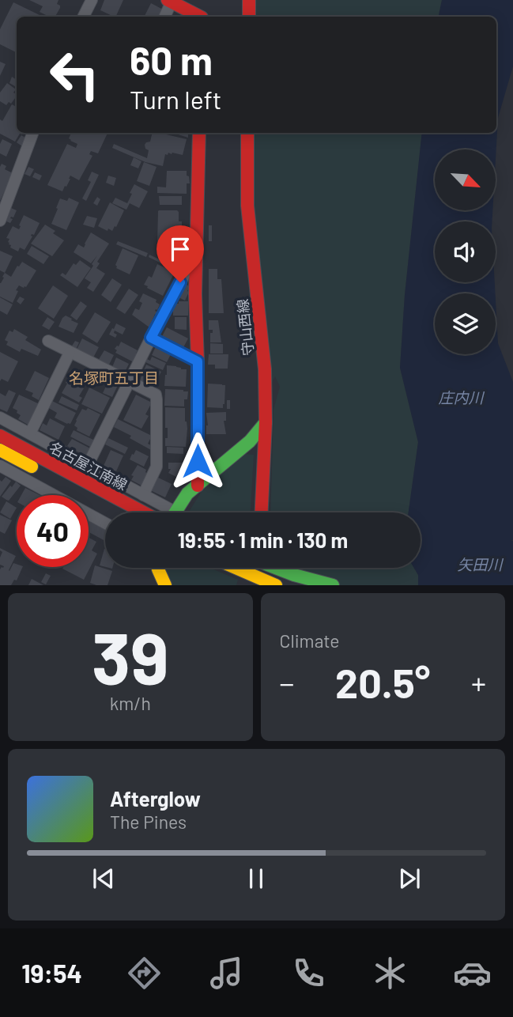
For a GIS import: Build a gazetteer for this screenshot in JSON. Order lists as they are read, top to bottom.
{
  "streets": {
    "main road": ["守山西線", "名古屋江南線"]
  },
  "districts": ["名塚町五丁目"],
  "water": ["庄内川", "矢田川"],
  "north": "bottom right",
  "page": {
    "turn": ["60 m", "Turn left"],
    "limit": "40",
    "trip": "19:55 · 1 min · 130 m",
    "tile": [
      ["39", "km/h"],
      "Climate"
    ],
    "heat": ["−", "20.5°", "+"],
    "song": ["Afterglow", "The Pines"],
    "tabs": "19:54"
  }
}
